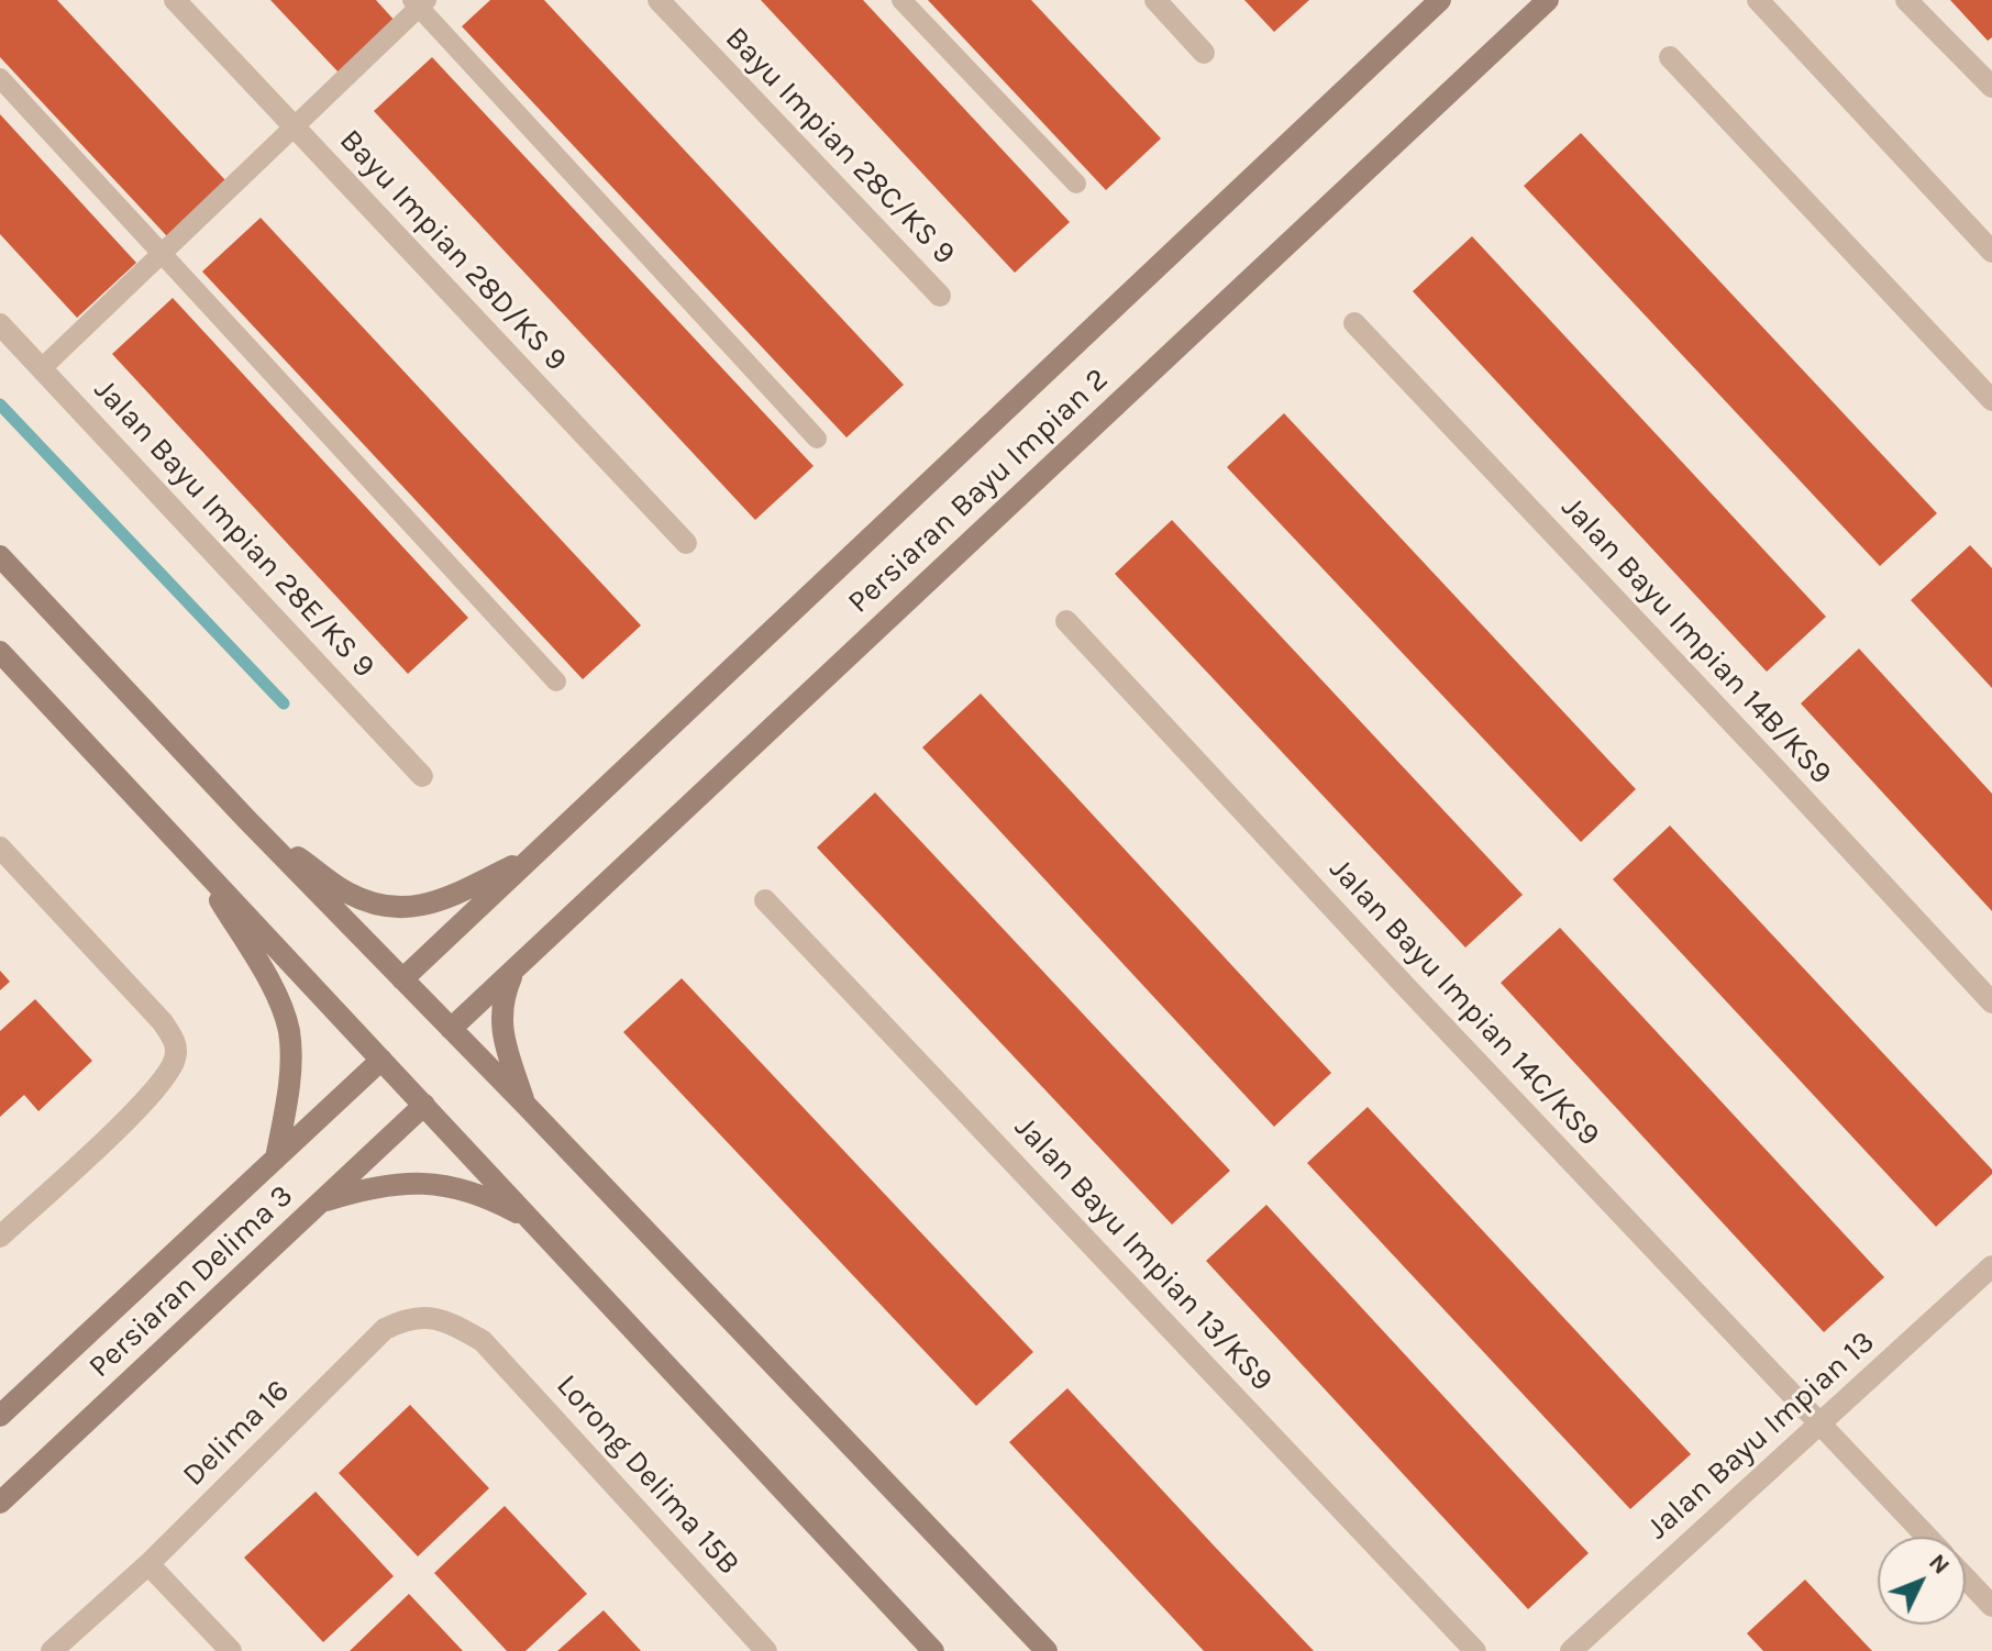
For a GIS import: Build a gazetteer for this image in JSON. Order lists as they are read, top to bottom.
{
  "streets": {
    "street": [
      "Bayu Impian 28C/KS 9",
      "Bayu Impian 28D/KS 9",
      "Persiaran Bayu Impian 2",
      "Jalan Bayu Impian 28E/KS 9",
      "Jalan Bayu Impian 14B/KS9",
      "Jalan Bayu Impian 14C/KS9",
      "Jalan Bayu Impian 13/KS9",
      "Persiaran Delima 3",
      "Delima 16",
      "Jalan Bayu Impian 13",
      "Lorong Delima 15B"
    ]
  },
  "crossings": [
    ["Jalan Bayu Impian 14C/KS9", "Jalan Bayu Impian 13"],
    ["Delima 16", "Lorong Delima 15B"]
  ],
  "north": "top right"
}
